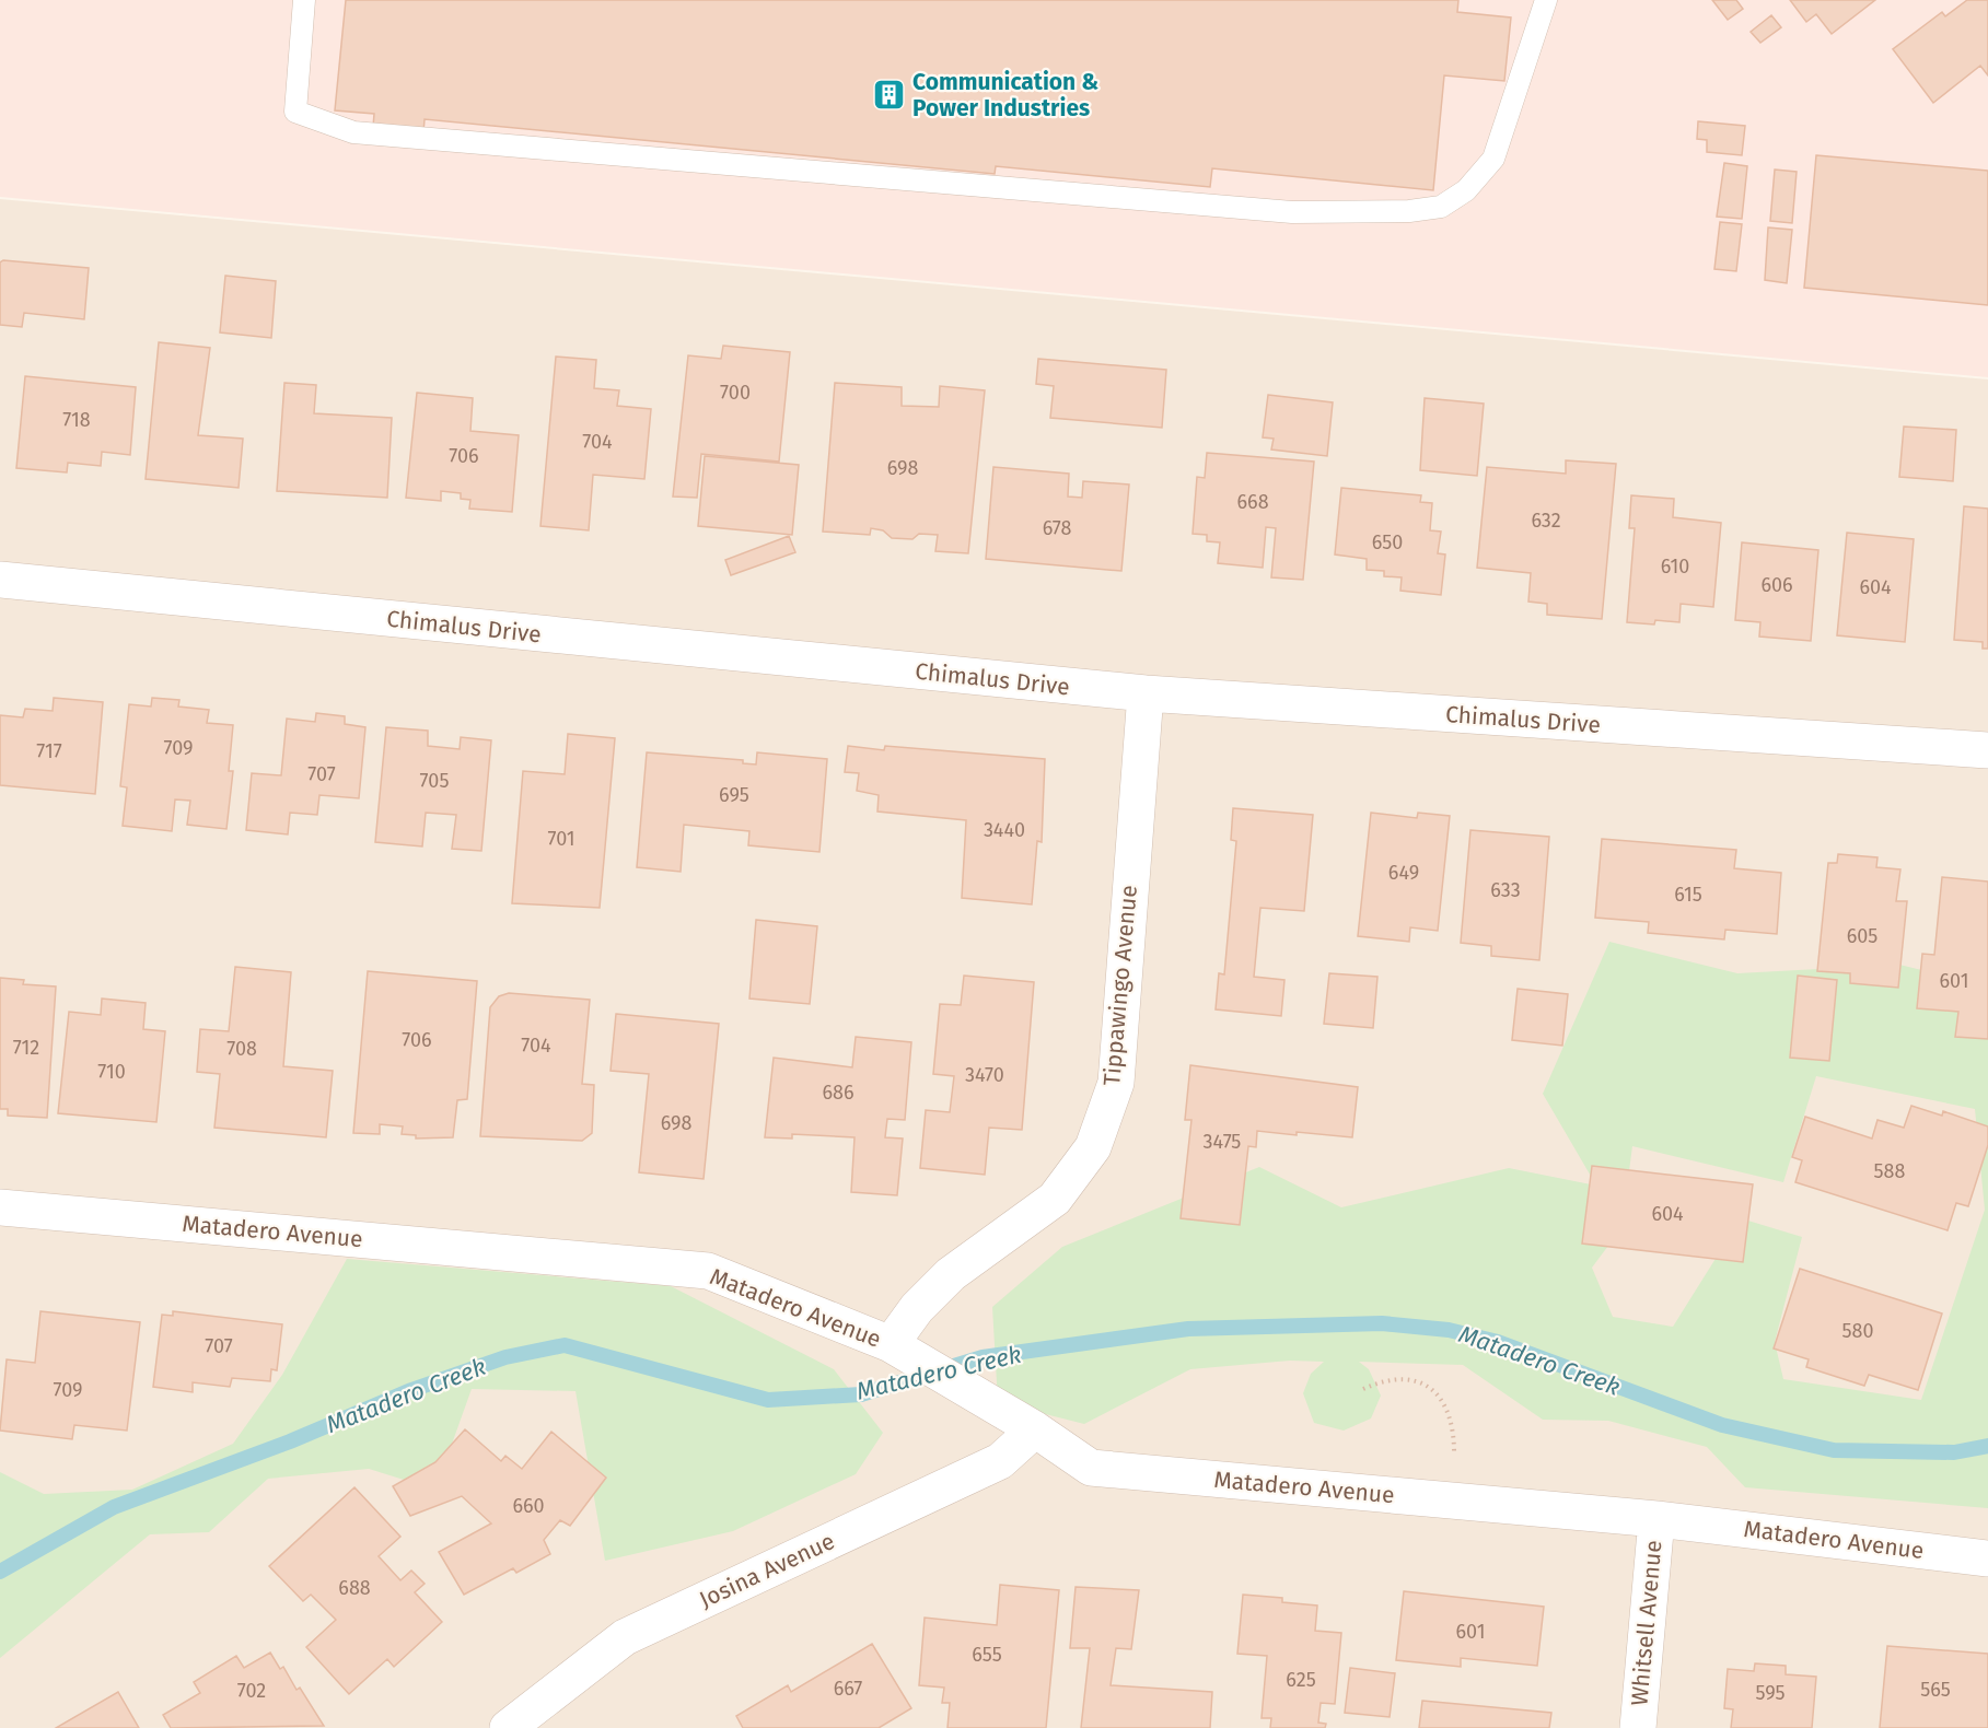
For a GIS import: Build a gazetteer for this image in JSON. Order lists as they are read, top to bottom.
{
  "streets": {
    "street": [
      "Chimalus Drive",
      "Tippawingo Avenue",
      "Matadero Avenue",
      "Josina Avenue",
      "Whitsell Avenue"
    ]
  },
  "crossings": [
    ["Chimalus Drive", "Tippawingo Avenue"],
    ["Tippawingo Avenue", "Matadero Avenue"],
    ["Matadero Avenue", "Josina Avenue"],
    ["Matadero Avenue", "Whitsell Avenue"]
  ],
  "water": ["Matadero Creek"],
  "places": {
    "building": ["Communication & Power Industries"]
  },
  "house_numbers": [
    "700",
    "718",
    "704",
    "706",
    "698",
    "668",
    "632",
    "678",
    "650",
    "610",
    "606",
    "604",
    "709",
    "717",
    "707",
    "705",
    "695",
    "3440",
    "701",
    "649",
    "633",
    "615",
    "605",
    "601",
    "706",
    "704",
    "712",
    "708",
    "710",
    "3470",
    "686",
    "698",
    "3475",
    "588",
    "604",
    "580",
    "707",
    "709",
    "660",
    "688",
    "601",
    "655",
    "625",
    "667",
    "565",
    "702",
    "595"
  ]
}
